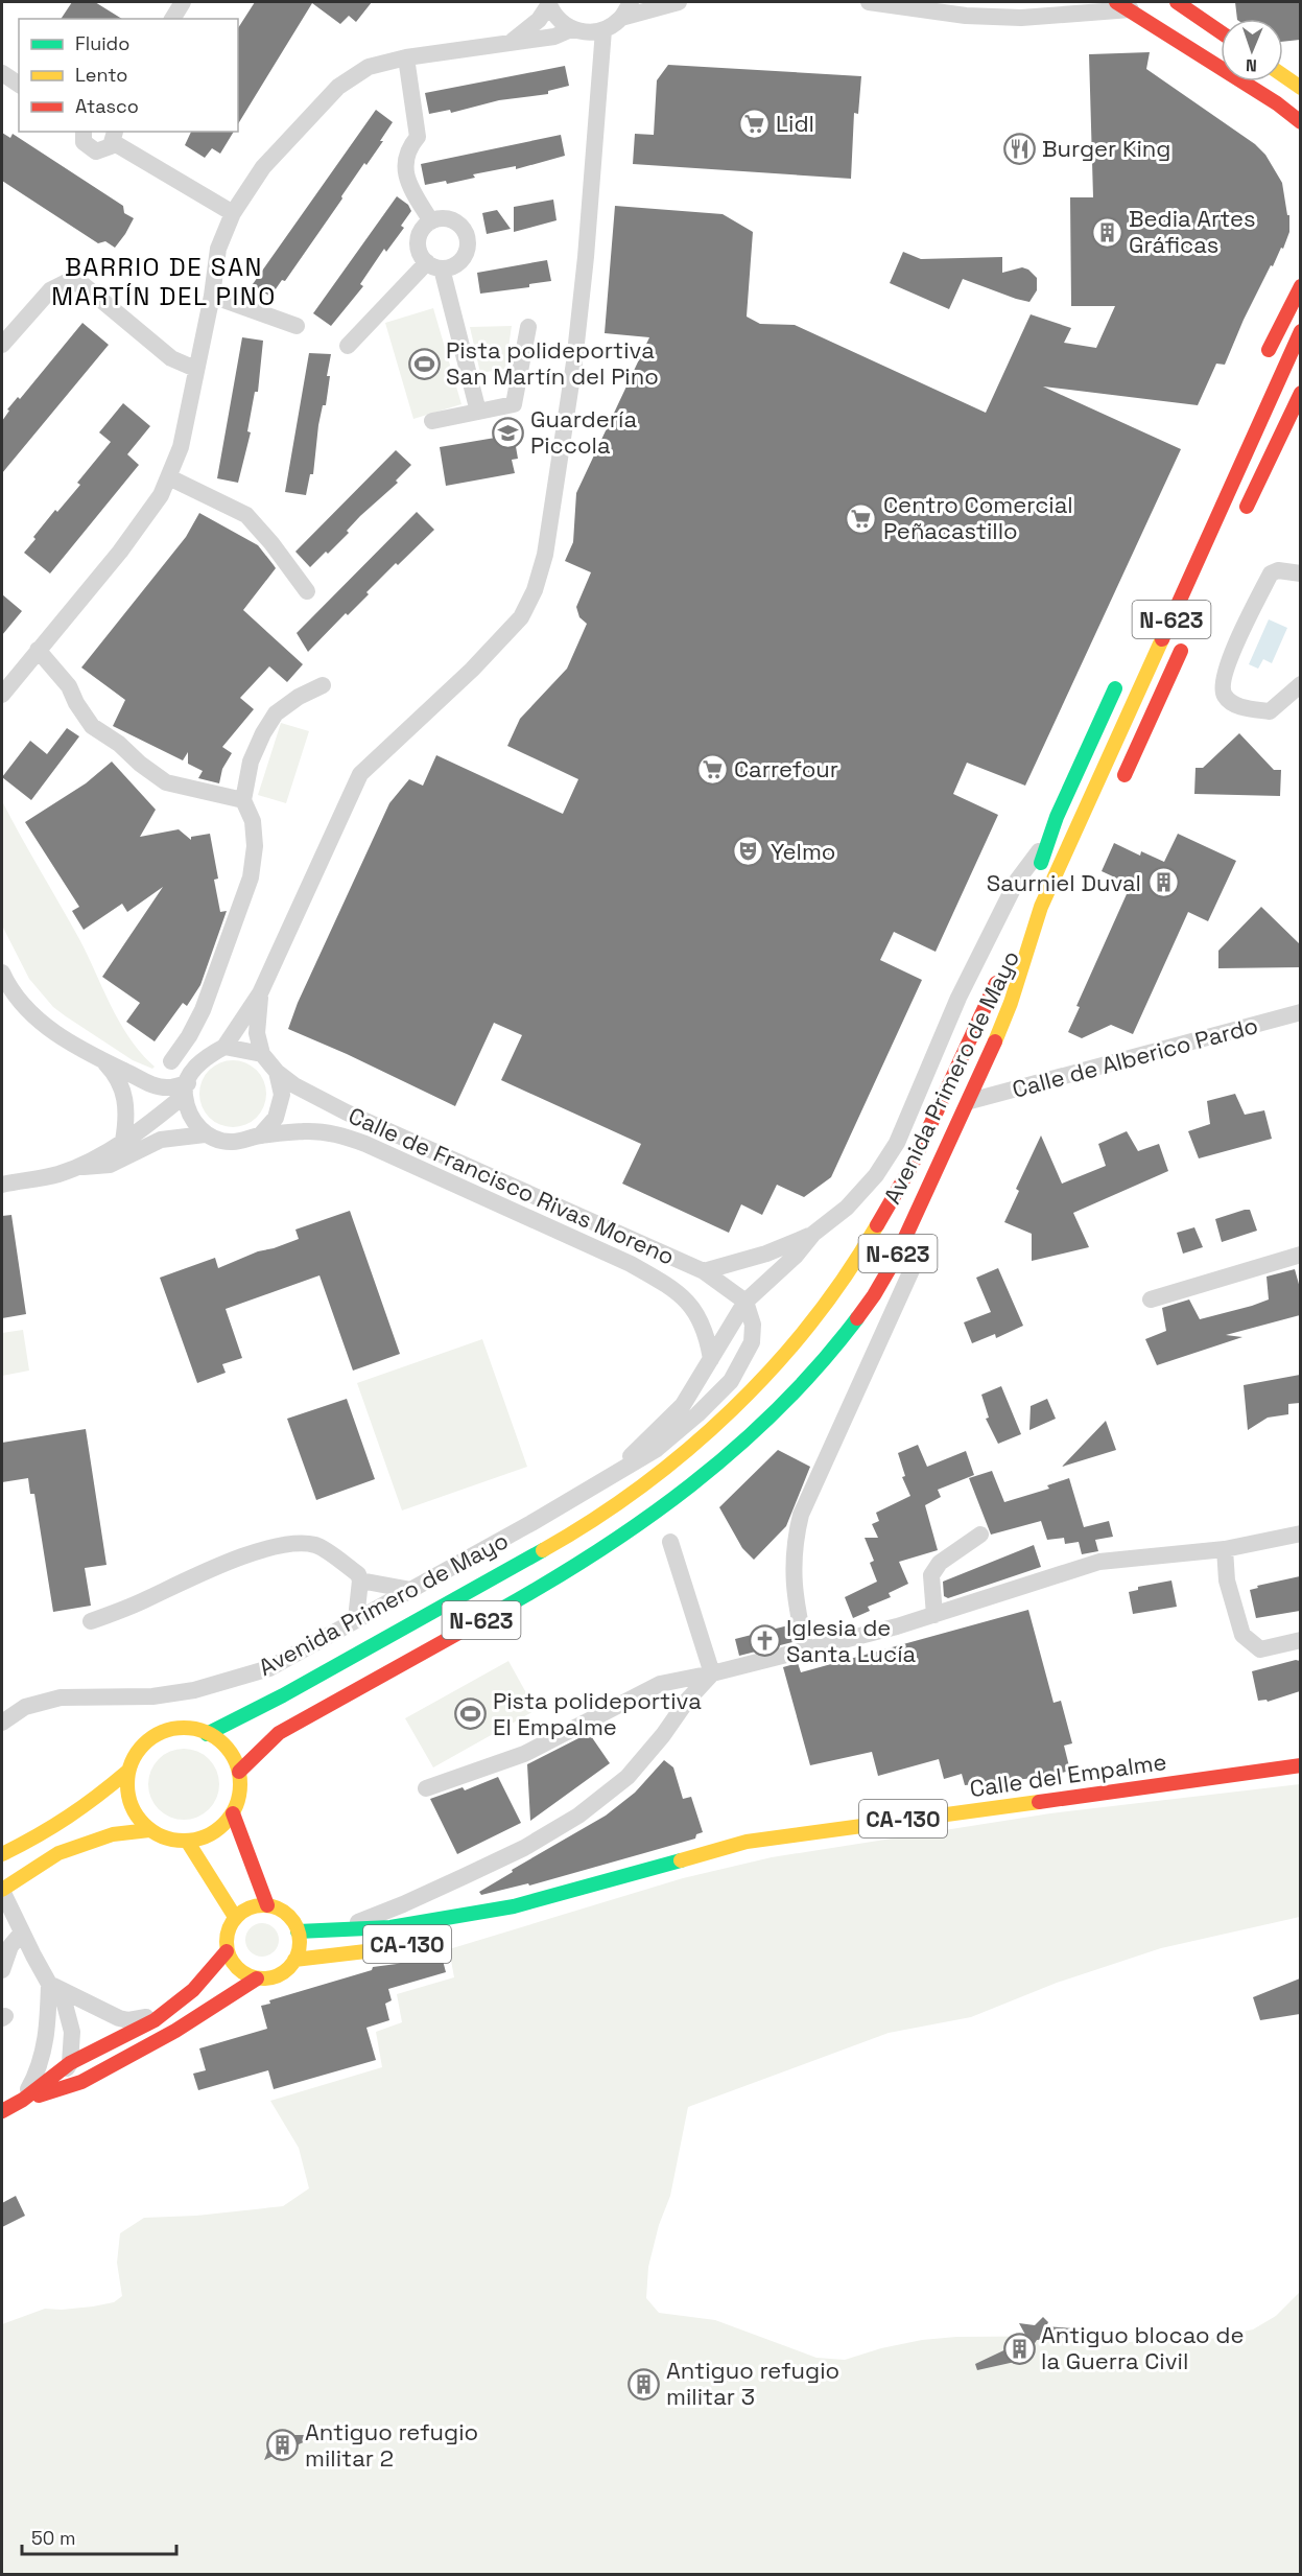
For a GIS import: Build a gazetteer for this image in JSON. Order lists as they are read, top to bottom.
{
  "streets": {
    "main road": [
      "N-623",
      "Avenida Primero de Mayo",
      "Calle del Empalme",
      "CA-130"
    ],
    "street": ["Calle de Alberico Pardo", "Calle de Francisco Rivas Moreno"]
  },
  "crossings": [
    ["Calle de Alberico Pardo", "Avenida Primero de Mayo"],
    ["Avenida Primero de Mayo", "Calle de Francisco Rivas Moreno"],
    ["Calle del Empalme", "CA-130"]
  ],
  "districts": ["BARRIO DE SAN MARTÍN DEL PINO"],
  "places": {
    "supermarket": ["Lidl", "Centro Comercial Peñacastillo", "Carrefour"],
    "restaurant": ["Burger King"],
    "building": [
      "Bedia Artes Gráficas",
      "Saurniel Duval",
      "Antiguo blocao de la Guerra Civil",
      "Antiguo refugio militar 3",
      "Antiguo refugio militar 2"
    ],
    "sports": ["Pista polideportiva San Martín del Pino", "Pista polideportiva El Empalme"],
    "school or university": ["Guardería Piccola"],
    "theatre": ["Yelmo"],
    "church": ["Iglesia de Santa Lucía"]
  },
  "legend": ["Fluido", "Lento", "Atasco"],
  "scale_bar": "50 m",
  "north": "bottom"
}
